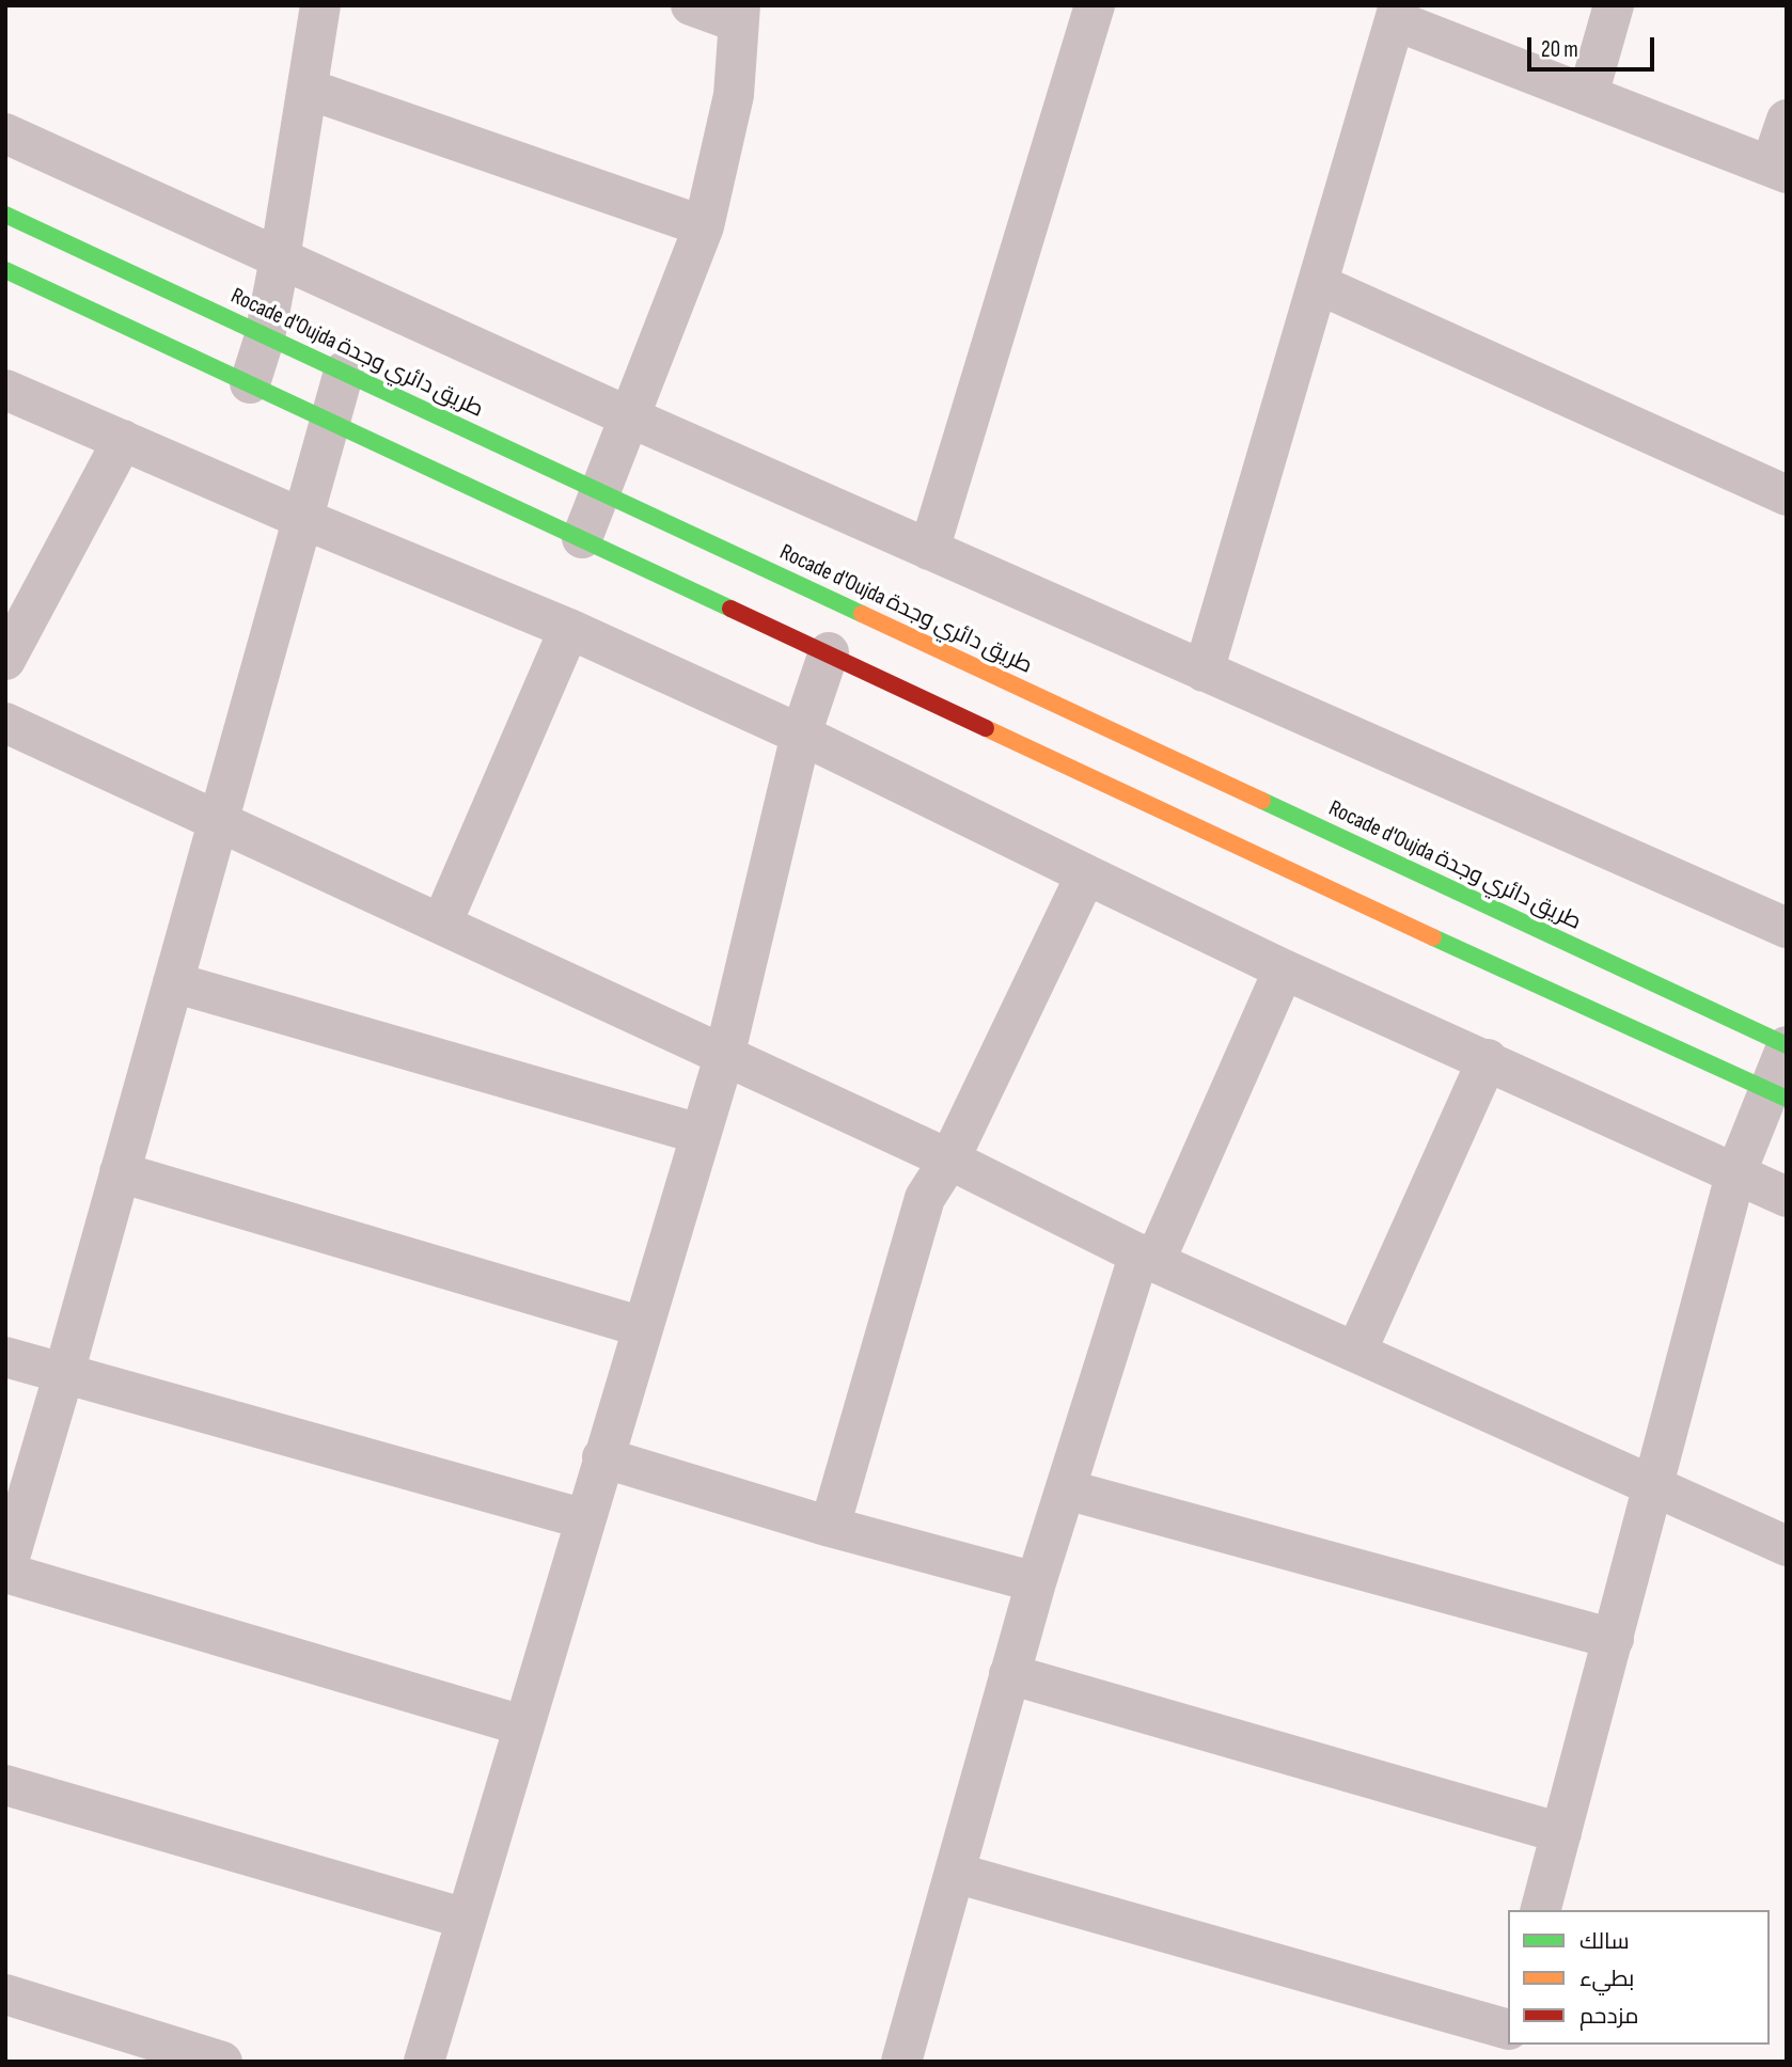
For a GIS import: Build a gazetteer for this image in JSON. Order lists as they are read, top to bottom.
{
  "streets": {
    "highway": ["Rocade d'Oujda طريق دائري وجدة"]
  },
  "legend": ["سالك", "بطيء", "مزدحم"],
  "scale_bar": "20 m"
}
